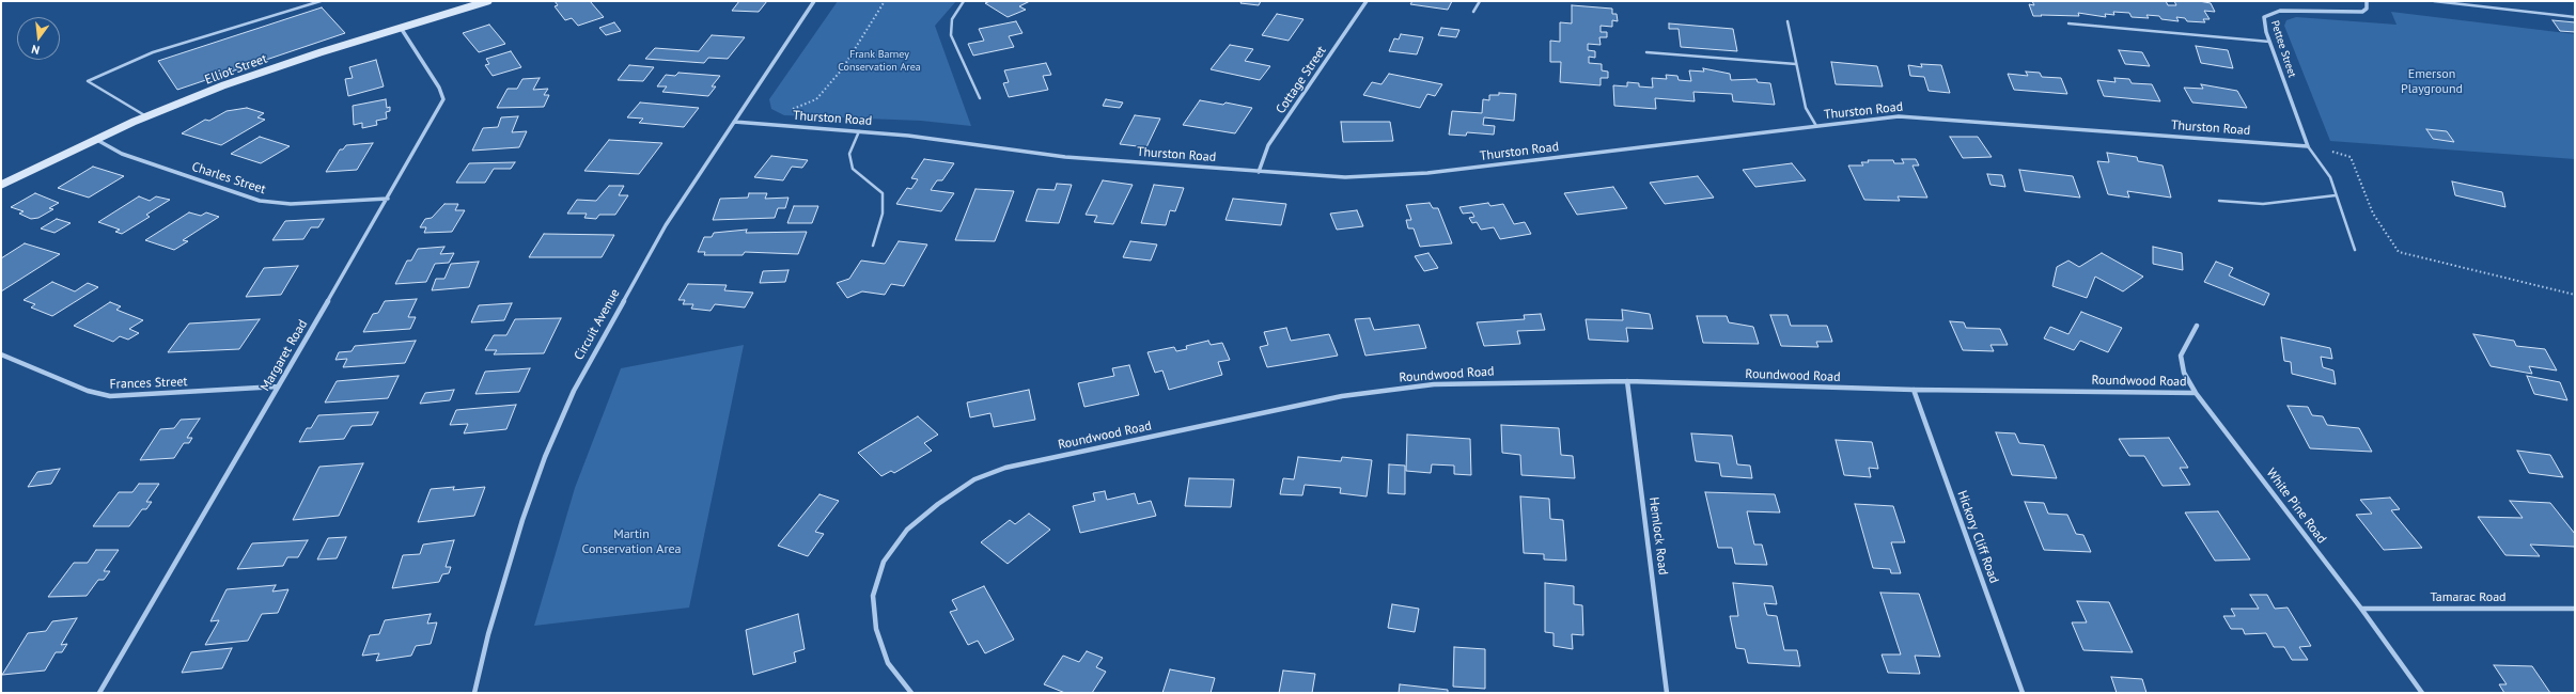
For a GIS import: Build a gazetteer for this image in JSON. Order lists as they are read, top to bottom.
{
  "streets": {
    "street": [
      "Pettee Street",
      "Elliot Street",
      "Cottage Street",
      "Thurston Road",
      "Charles Street",
      "Circuit Avenue",
      "Margaret Road",
      "Roundwood Road",
      "Frances Street",
      "White Pine Road",
      "Hemlock Road",
      "Hickory Cliff Road",
      "Tamarac Road"
    ]
  },
  "crossings": [
    ["Pettee Street", "Thurston Road"],
    ["Elliot Street", "Charles Street"],
    ["Elliot Street", "Margaret Road"],
    ["Cottage Street", "Thurston Road"],
    ["Thurston Road", "Circuit Avenue"],
    ["Charles Street", "Margaret Road"],
    ["Margaret Road", "Frances Street"],
    ["Roundwood Road", "White Pine Road"],
    ["Roundwood Road", "Hemlock Road"],
    ["Roundwood Road", "Hickory Cliff Road"],
    ["White Pine Road", "Tamarac Road"]
  ],
  "parks": ["Frank Barney Conservation Area", "Emerson Playground", "Martin Conservation Area"],
  "north": "bottom"
}
